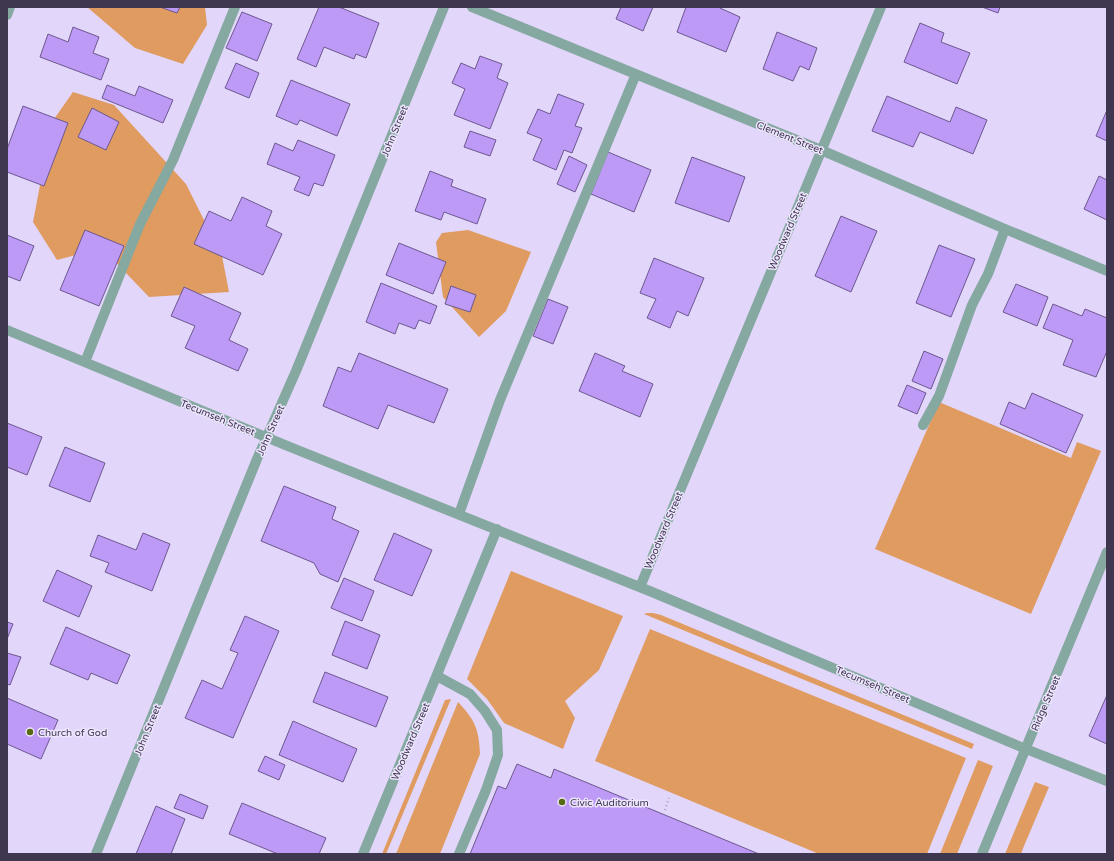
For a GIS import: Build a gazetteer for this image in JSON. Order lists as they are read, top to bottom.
{
  "streets": {
    "street": [
      "John Street",
      "Clement Street",
      "Woodward Street",
      "Tecumseh Street",
      "Ridge Street"
    ]
  },
  "crossings": [
    ["John Street", "Tecumseh Street"],
    ["Clement Street", "Woodward Street"],
    ["Woodward Street", "Tecumseh Street"],
    ["Tecumseh Street", "Ridge Street"]
  ],
  "places": ["Church of God", "Civic Auditorium"]
}
